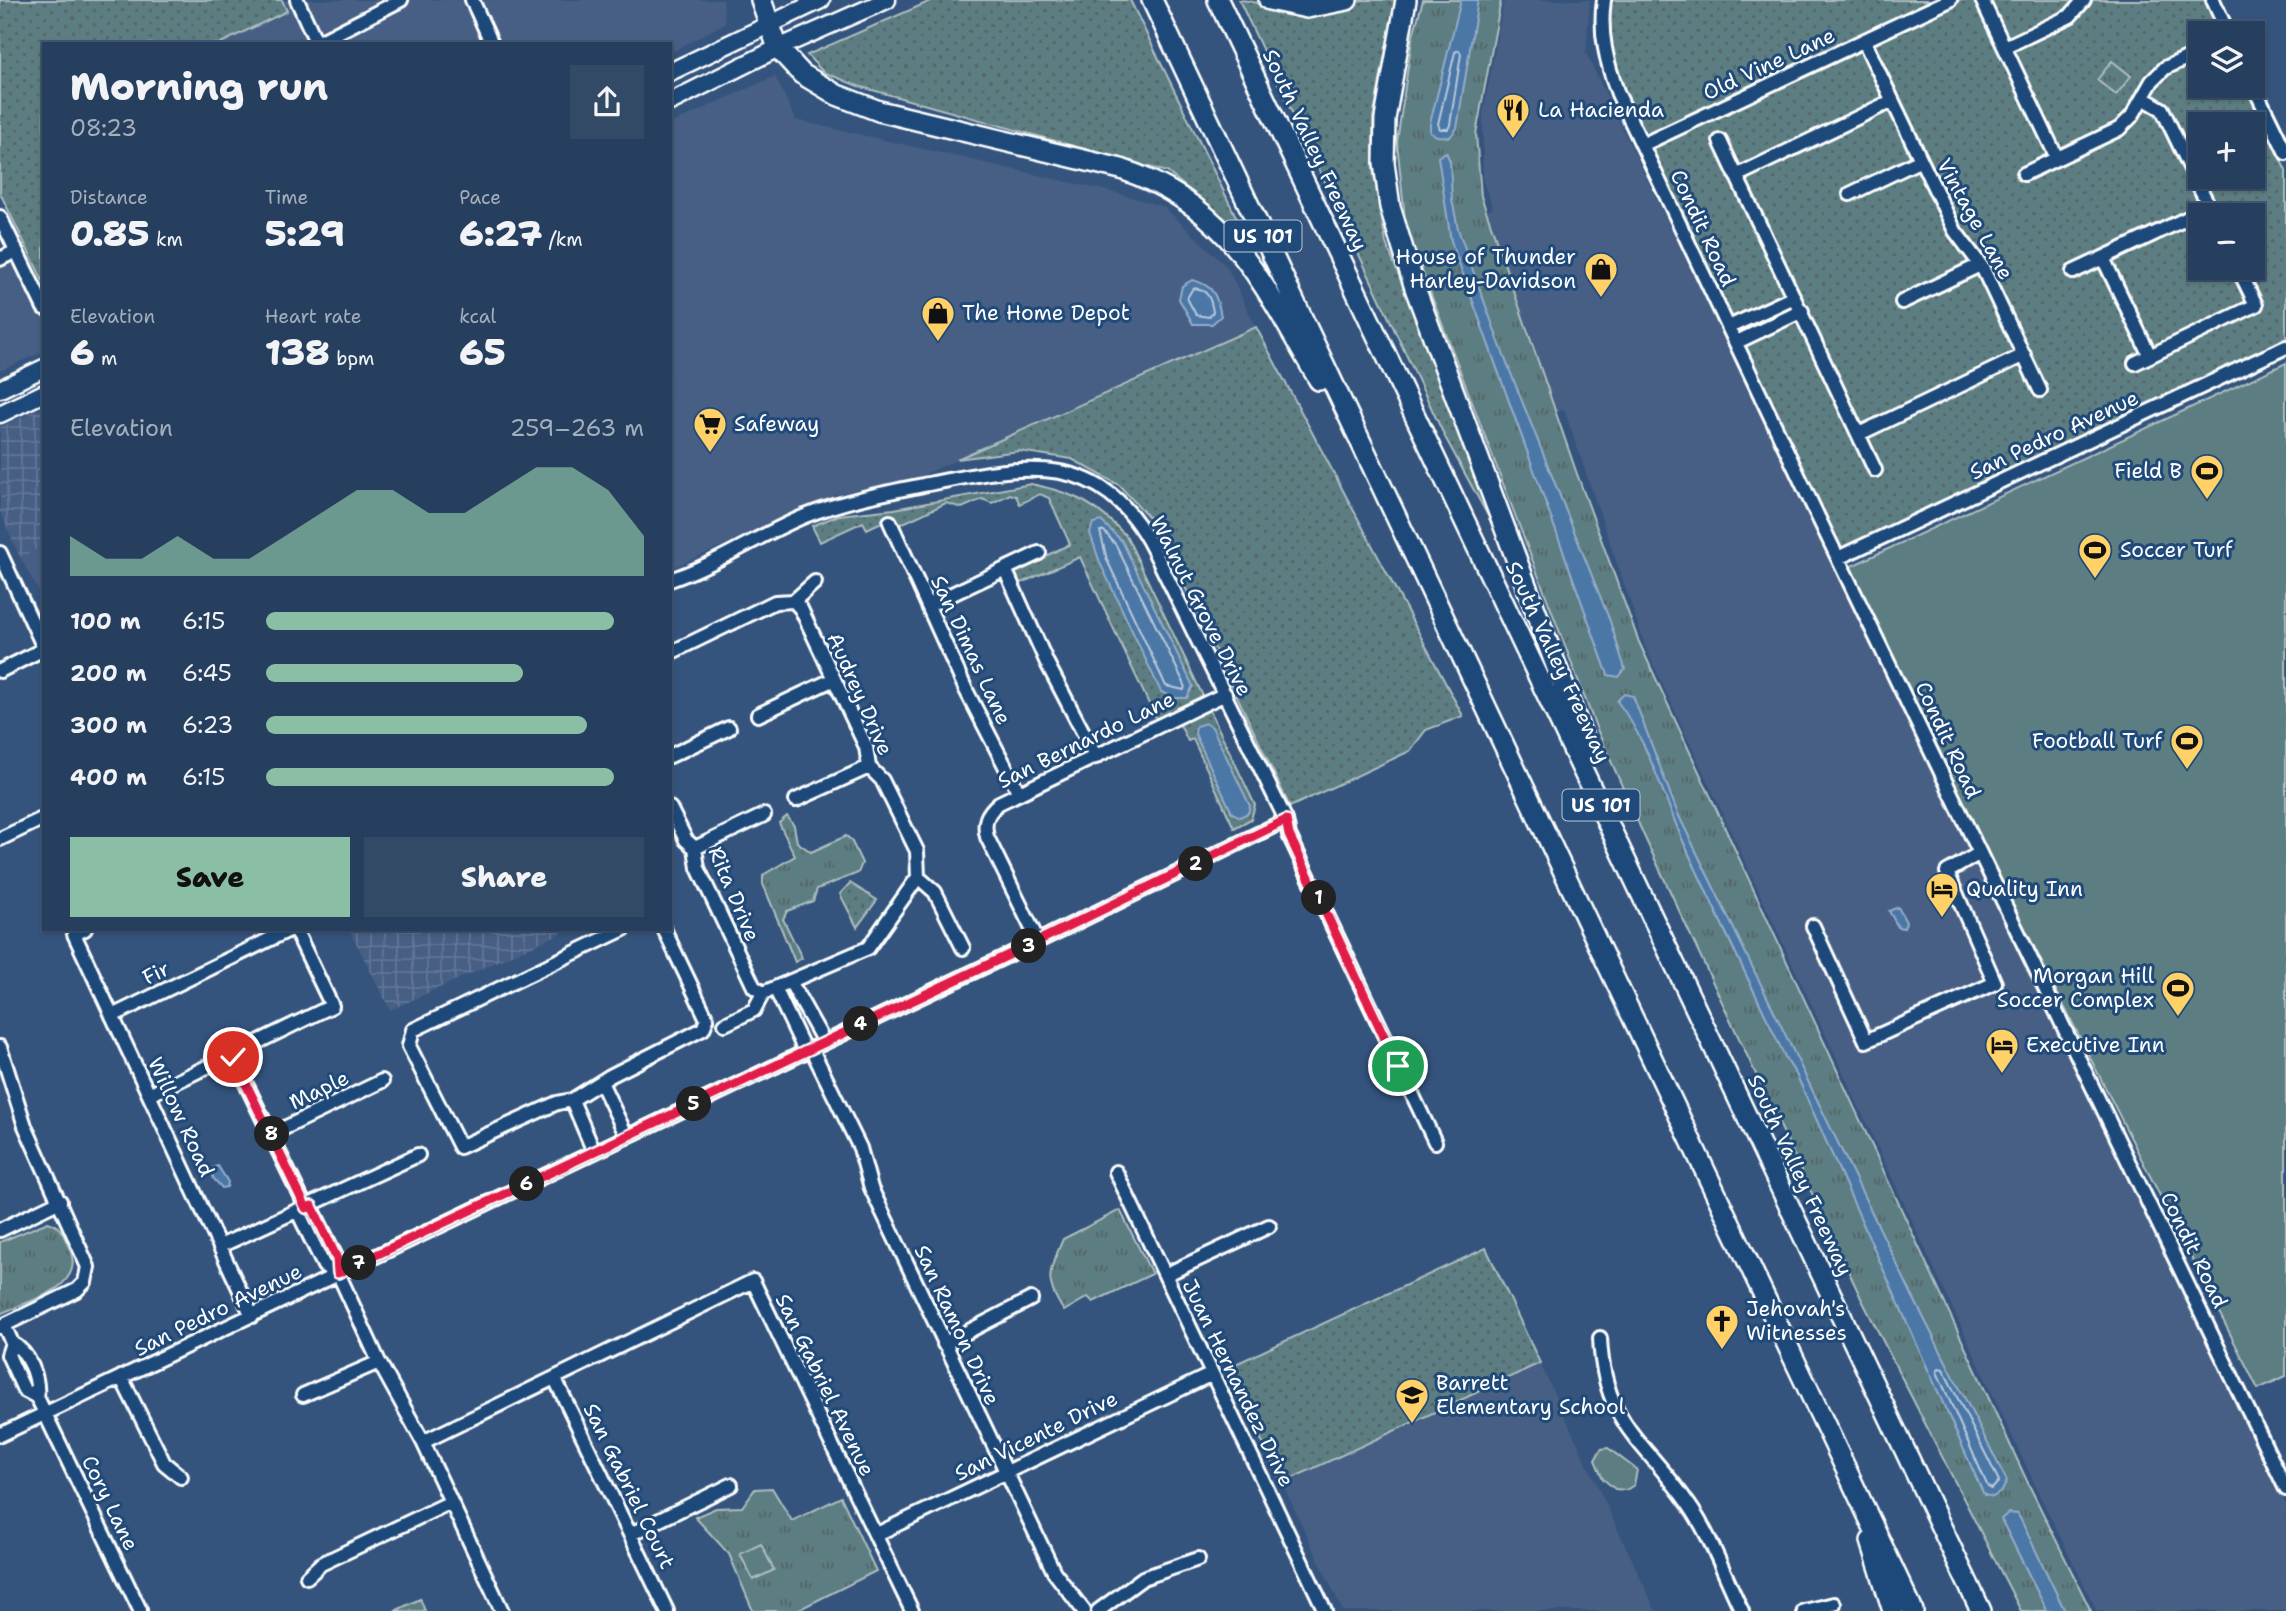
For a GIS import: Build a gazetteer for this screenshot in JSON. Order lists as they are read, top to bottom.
{
  "streets": {
    "highway": ["South Valley Freeway", "US 101"],
    "street": [
      "Old Vine Lane",
      "Vintage Lane",
      "Condit Road",
      "San Pedro Avenue",
      "Walnut Grove Drive",
      "San Dimas Lane",
      "Audrey Drive",
      "San Bernardo Lane",
      "Rita Drive",
      "Fir",
      "Maple",
      "Willow Road",
      "San Ramon Drive",
      "Juan Hernandez Drive",
      "San Gabriel Avenue",
      "San Vicente Drive",
      "San Gabriel Court",
      "Cory Lane"
    ]
  },
  "crossings": [
    ["Old Vine Lane", "Vintage Lane"],
    ["Old Vine Lane", "Condit Road"],
    ["Condit Road", "San Pedro Avenue"],
    ["San Pedro Avenue", "Walnut Grove Drive"],
    ["San Pedro Avenue", "San Bernardo Lane"],
    ["San Pedro Avenue", "Willow Road"],
    ["San Pedro Avenue", "San Ramon Drive"],
    ["San Pedro Avenue", "Cory Lane"],
    ["Walnut Grove Drive", "San Bernardo Lane"],
    ["San Dimas Lane", "San Bernardo Lane"],
    ["Rita Drive", "San Ramon Drive"],
    ["Fir", "Willow Road"],
    ["San Ramon Drive", "San Vicente Drive"],
    ["Juan Hernandez Drive", "San Vicente Drive"],
    ["San Gabriel Avenue", "San Vicente Drive"],
    ["San Gabriel Avenue", "San Gabriel Court"]
  ],
  "places": {
    "restaurant": ["La Hacienda"],
    "shop": ["House of Thunder Harley-Davidson", "The Home Depot"],
    "supermarket": ["Safeway"],
    "sports": [
      "Field B",
      "Soccer Turf",
      "Football Turf",
      "Morgan Hill Soccer Complex"
    ],
    "hotel": ["Quality Inn", "Executive Inn"],
    "church": ["Jehovah's Witnesses"],
    "school or university": ["Barrett Elementary School"]
  },
  "page": {
    "map_buttons": ["+", "−"],
    "heading": ["Morning run", "08:23"],
    "stats": [
      ["Distance", "0.85 km"],
      ["Time", "5:29"],
      ["Pace", "6:27 /km"],
      ["Elevation", "6 m"],
      ["Heart rate", "138 bpm"],
      ["kcal", "65"]
    ],
    "chart": ["Elevation", "259–263 m"],
    "list": [
      {
        "name": "100 m",
        "note": "6:15"
      },
      {
        "name": "200 m",
        "note": "6:45"
      },
      {
        "name": "300 m",
        "note": "6:23"
      },
      {
        "name": "400 m",
        "note": "6:15"
      }
    ],
    "buttons": ["Save", "Share"],
    "pins": [
      "2",
      "1",
      "3",
      "4",
      "5",
      "8",
      "6",
      "7"
    ]
  }
}
